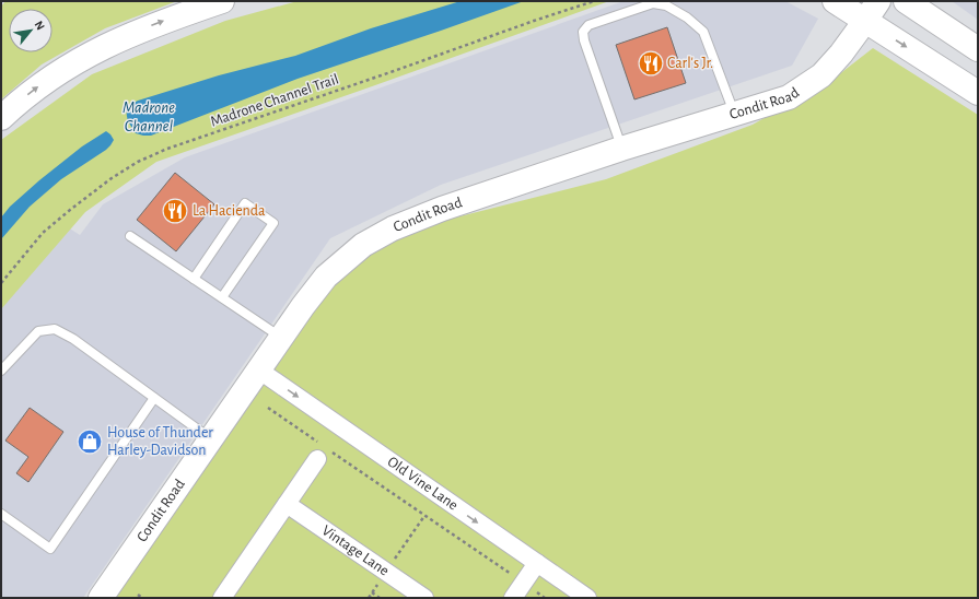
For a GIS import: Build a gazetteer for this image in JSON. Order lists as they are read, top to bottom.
{
  "streets": {
    "main road": ["Condit Road"],
    "street": ["Old Vine Lane", "Vintage Lane"],
    "path": ["Madrone Channel Trail"]
  },
  "crossings": [
    ["Condit Road", "Old Vine Lane"]
  ],
  "one_way": ["Old Vine Lane"],
  "water": ["Madrone Channel"],
  "places": {
    "restaurant": ["Carl's Jr.", "La Hacienda"],
    "shop": ["House of Thunder Harley-Davidson"]
  },
  "north": "top right"
}
